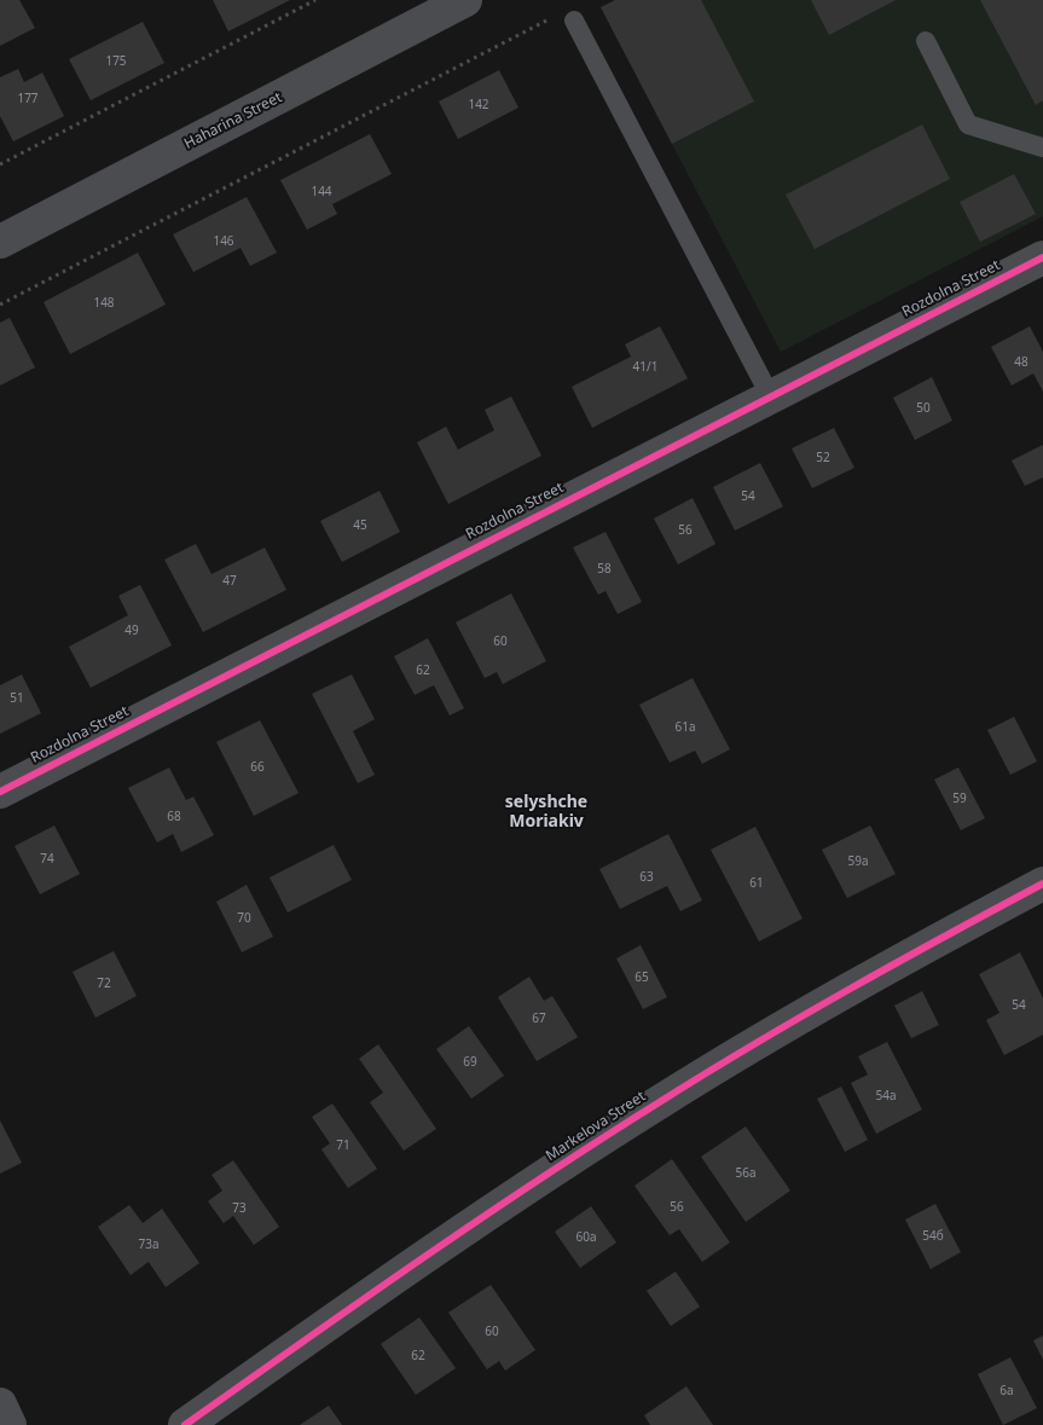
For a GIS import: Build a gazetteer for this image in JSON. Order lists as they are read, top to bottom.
{
  "streets": {
    "street": ["Haharina Street", "Rozdolna Street", "Markelova Street"]
  },
  "districts": ["selyshche Moriakiv"],
  "house_numbers": [
    "175",
    "177",
    "142",
    "144",
    "146",
    "148",
    "48",
    "41/1",
    "50",
    "52",
    "54",
    "45",
    "56",
    "58",
    "47",
    "49",
    "60",
    "62",
    "51",
    "61а",
    "66",
    "59",
    "68",
    "74",
    "59а",
    "63",
    "61",
    "70",
    "65",
    "72",
    "54",
    "67",
    "69",
    "54а",
    "71",
    "56а",
    "56",
    "73",
    "54б",
    "60а",
    "73а",
    "60",
    "62",
    "6а"
  ]
}
